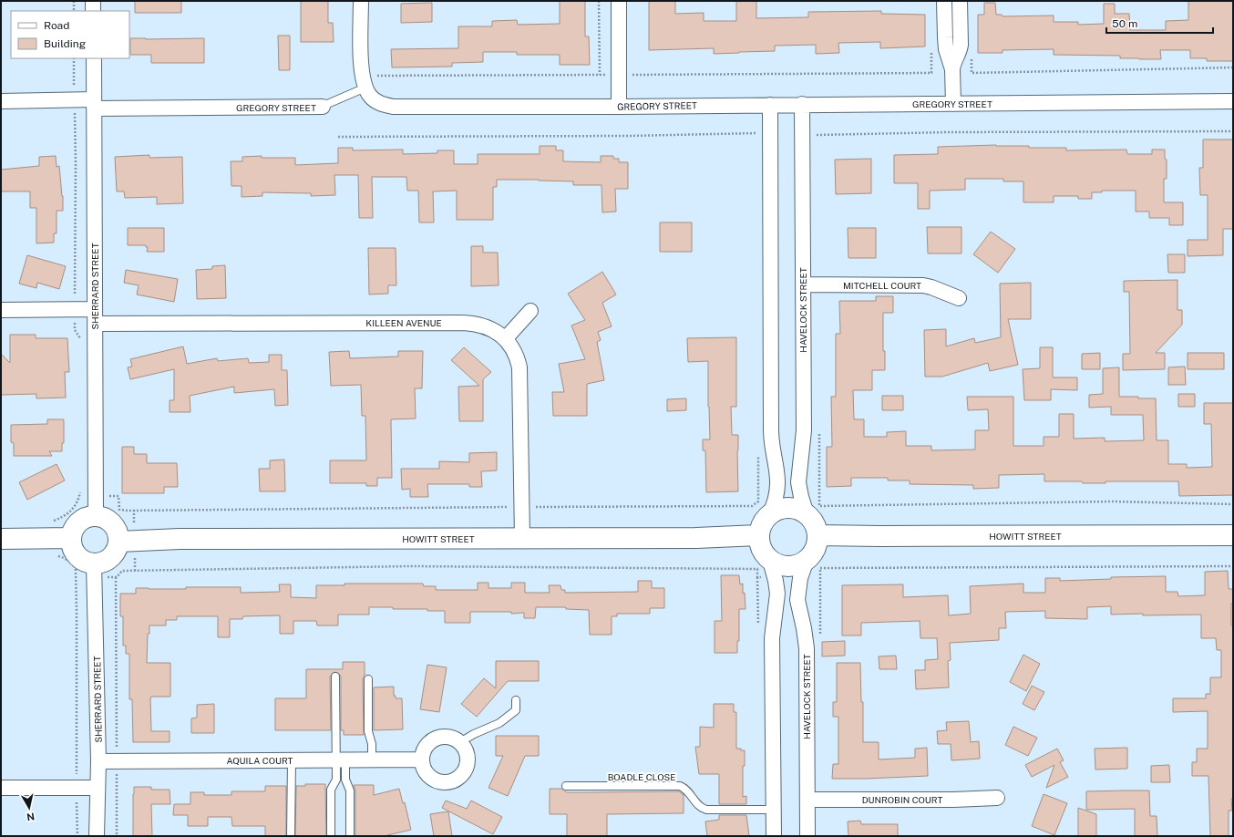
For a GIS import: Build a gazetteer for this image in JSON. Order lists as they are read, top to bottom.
{
  "streets": {
    "street": [
      "GREGORY STREET",
      "MITCHELL COURT",
      "SHERRARD STREET",
      "HAVELOCK STREET",
      "KILLEEN AVENUE",
      "HOWITT STREET",
      "AQUILA COURT",
      "DUNROBIN COURT"
    ],
    "lane": ["BOADLE CLOSE"]
  },
  "crossings": [
    ["GREGORY STREET", "SHERRARD STREET"],
    ["GREGORY STREET", "HAVELOCK STREET"],
    ["MITCHELL COURT", "HAVELOCK STREET"],
    ["SHERRARD STREET", "KILLEEN AVENUE"],
    ["SHERRARD STREET", "AQUILA COURT"],
    ["HAVELOCK STREET", "HOWITT STREET"],
    ["HAVELOCK STREET", "DUNROBIN COURT"],
    ["KILLEEN AVENUE", "HOWITT STREET"]
  ],
  "legend": ["Road", "Building"],
  "scale_bar": "50 m",
  "north": "bottom"
}
